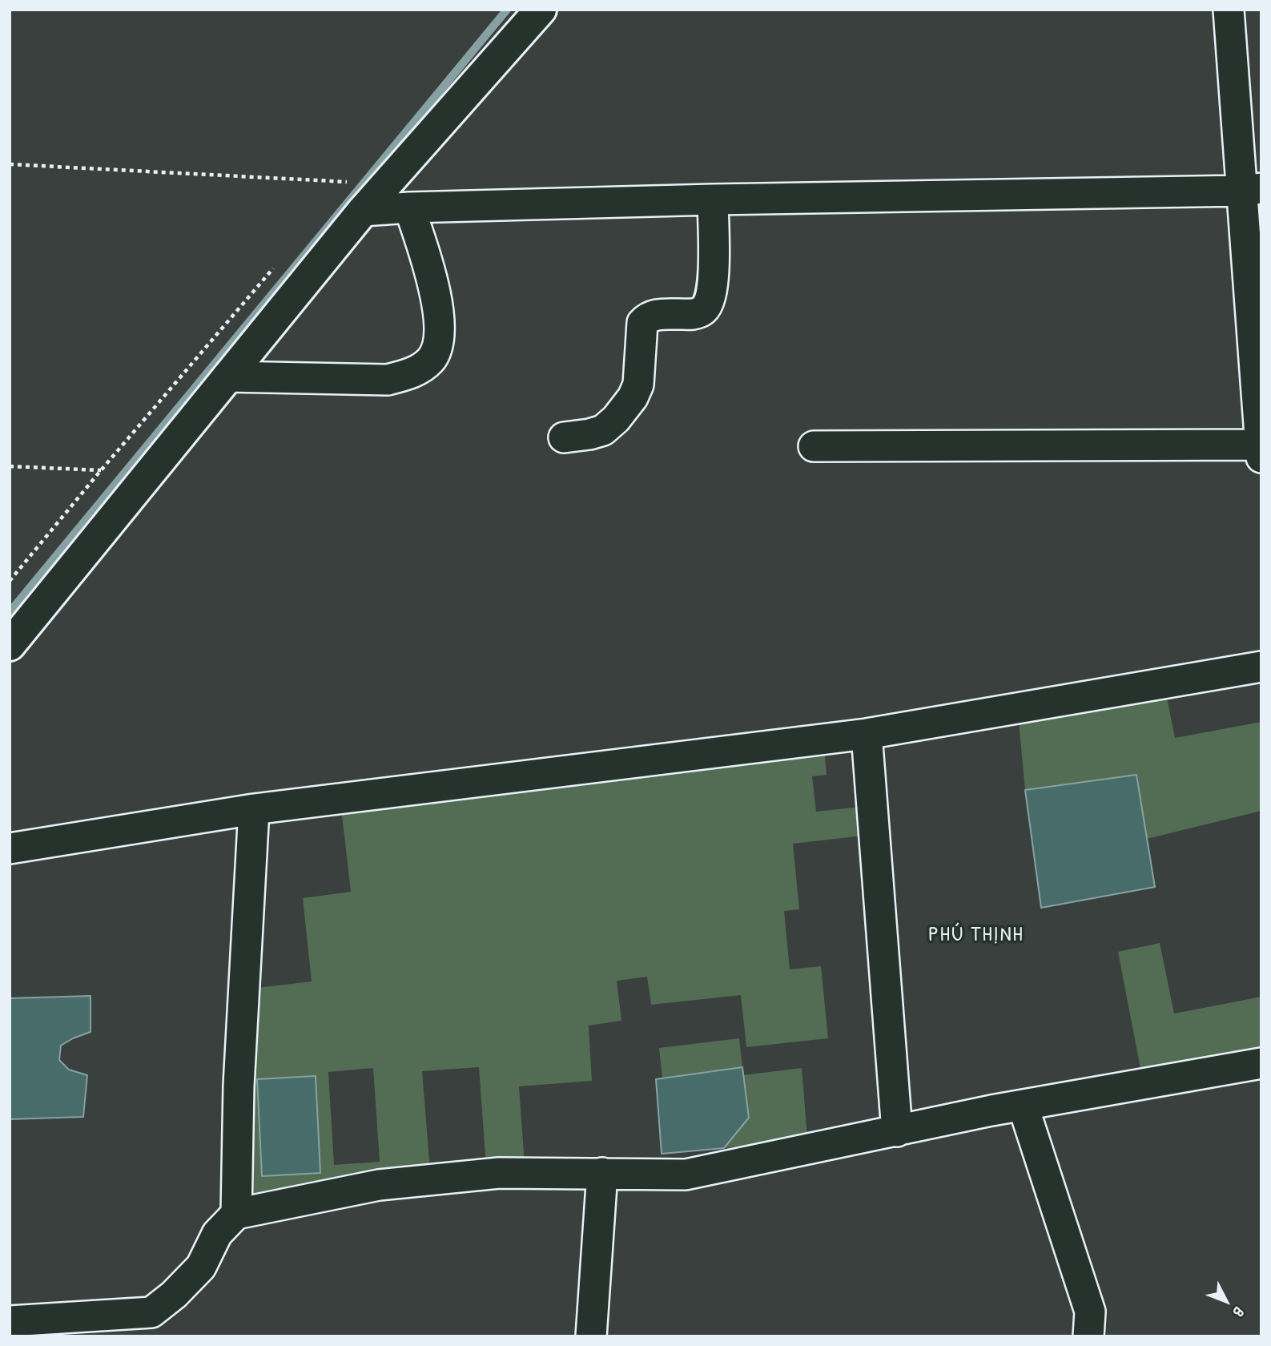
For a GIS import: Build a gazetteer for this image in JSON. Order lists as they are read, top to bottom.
{
  "districts": ["PHÚ THỊNH"],
  "north": "bottom right"
}
